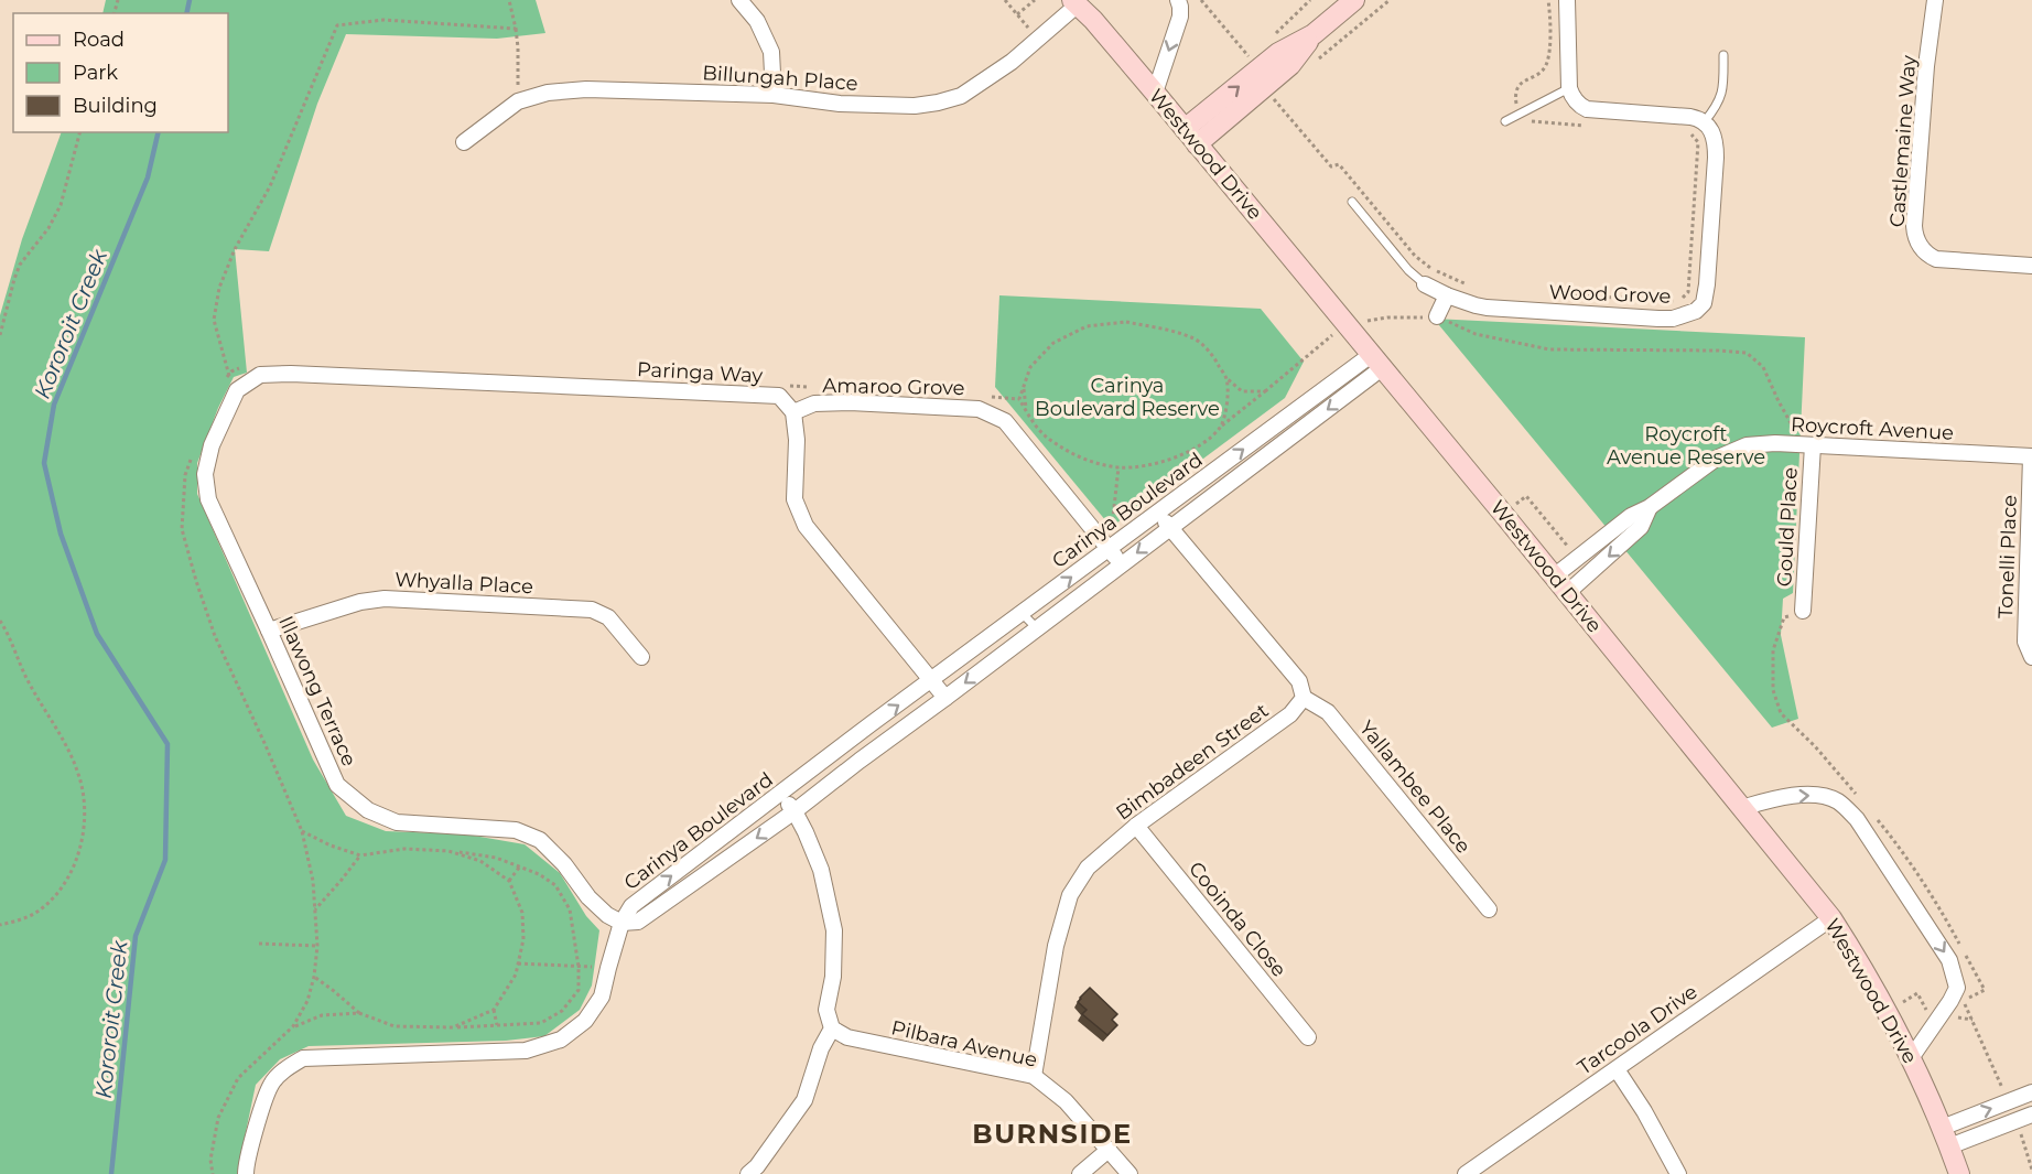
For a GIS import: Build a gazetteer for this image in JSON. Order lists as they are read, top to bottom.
{
  "streets": {
    "street": [
      "Billungah Place",
      "Castlemaine Way",
      "Westwood Drive",
      "Wood Grove",
      "Paringa Way",
      "Amaroo Grove",
      "Roycroft Avenue",
      "Carinya Boulevard",
      "Gould Place",
      "Tonelli Place",
      "Whyalla Place",
      "Illawong Terrace",
      "Bimbadeen Street",
      "Yallambee Place",
      "Cooinda Close",
      "Tarcoola Drive",
      "Pilbara Avenue"
    ]
  },
  "crossings": [
    ["Billungah Place", "Westwood Drive"],
    ["Westwood Drive", "Roycroft Avenue"],
    ["Westwood Drive", "Carinya Boulevard"],
    ["Westwood Drive", "Tarcoola Drive"],
    ["Paringa Way", "Amaroo Grove"],
    ["Paringa Way", "Illawong Terrace"],
    ["Amaroo Grove", "Carinya Boulevard"],
    ["Roycroft Avenue", "Gould Place"],
    ["Roycroft Avenue", "Tonelli Place"],
    ["Carinya Boulevard", "Illawong Terrace"],
    ["Whyalla Place", "Illawong Terrace"],
    ["Bimbadeen Street", "Yallambee Place"],
    ["Bimbadeen Street", "Cooinda Close"],
    ["Bimbadeen Street", "Pilbara Avenue"]
  ],
  "districts": ["BURNSIDE"],
  "water": ["Kororoit Creek"],
  "parks": ["Carinya Boulevard Reserve", "Roycroft Avenue Reserve"],
  "legend": ["Road", "Park", "Building"]
}
